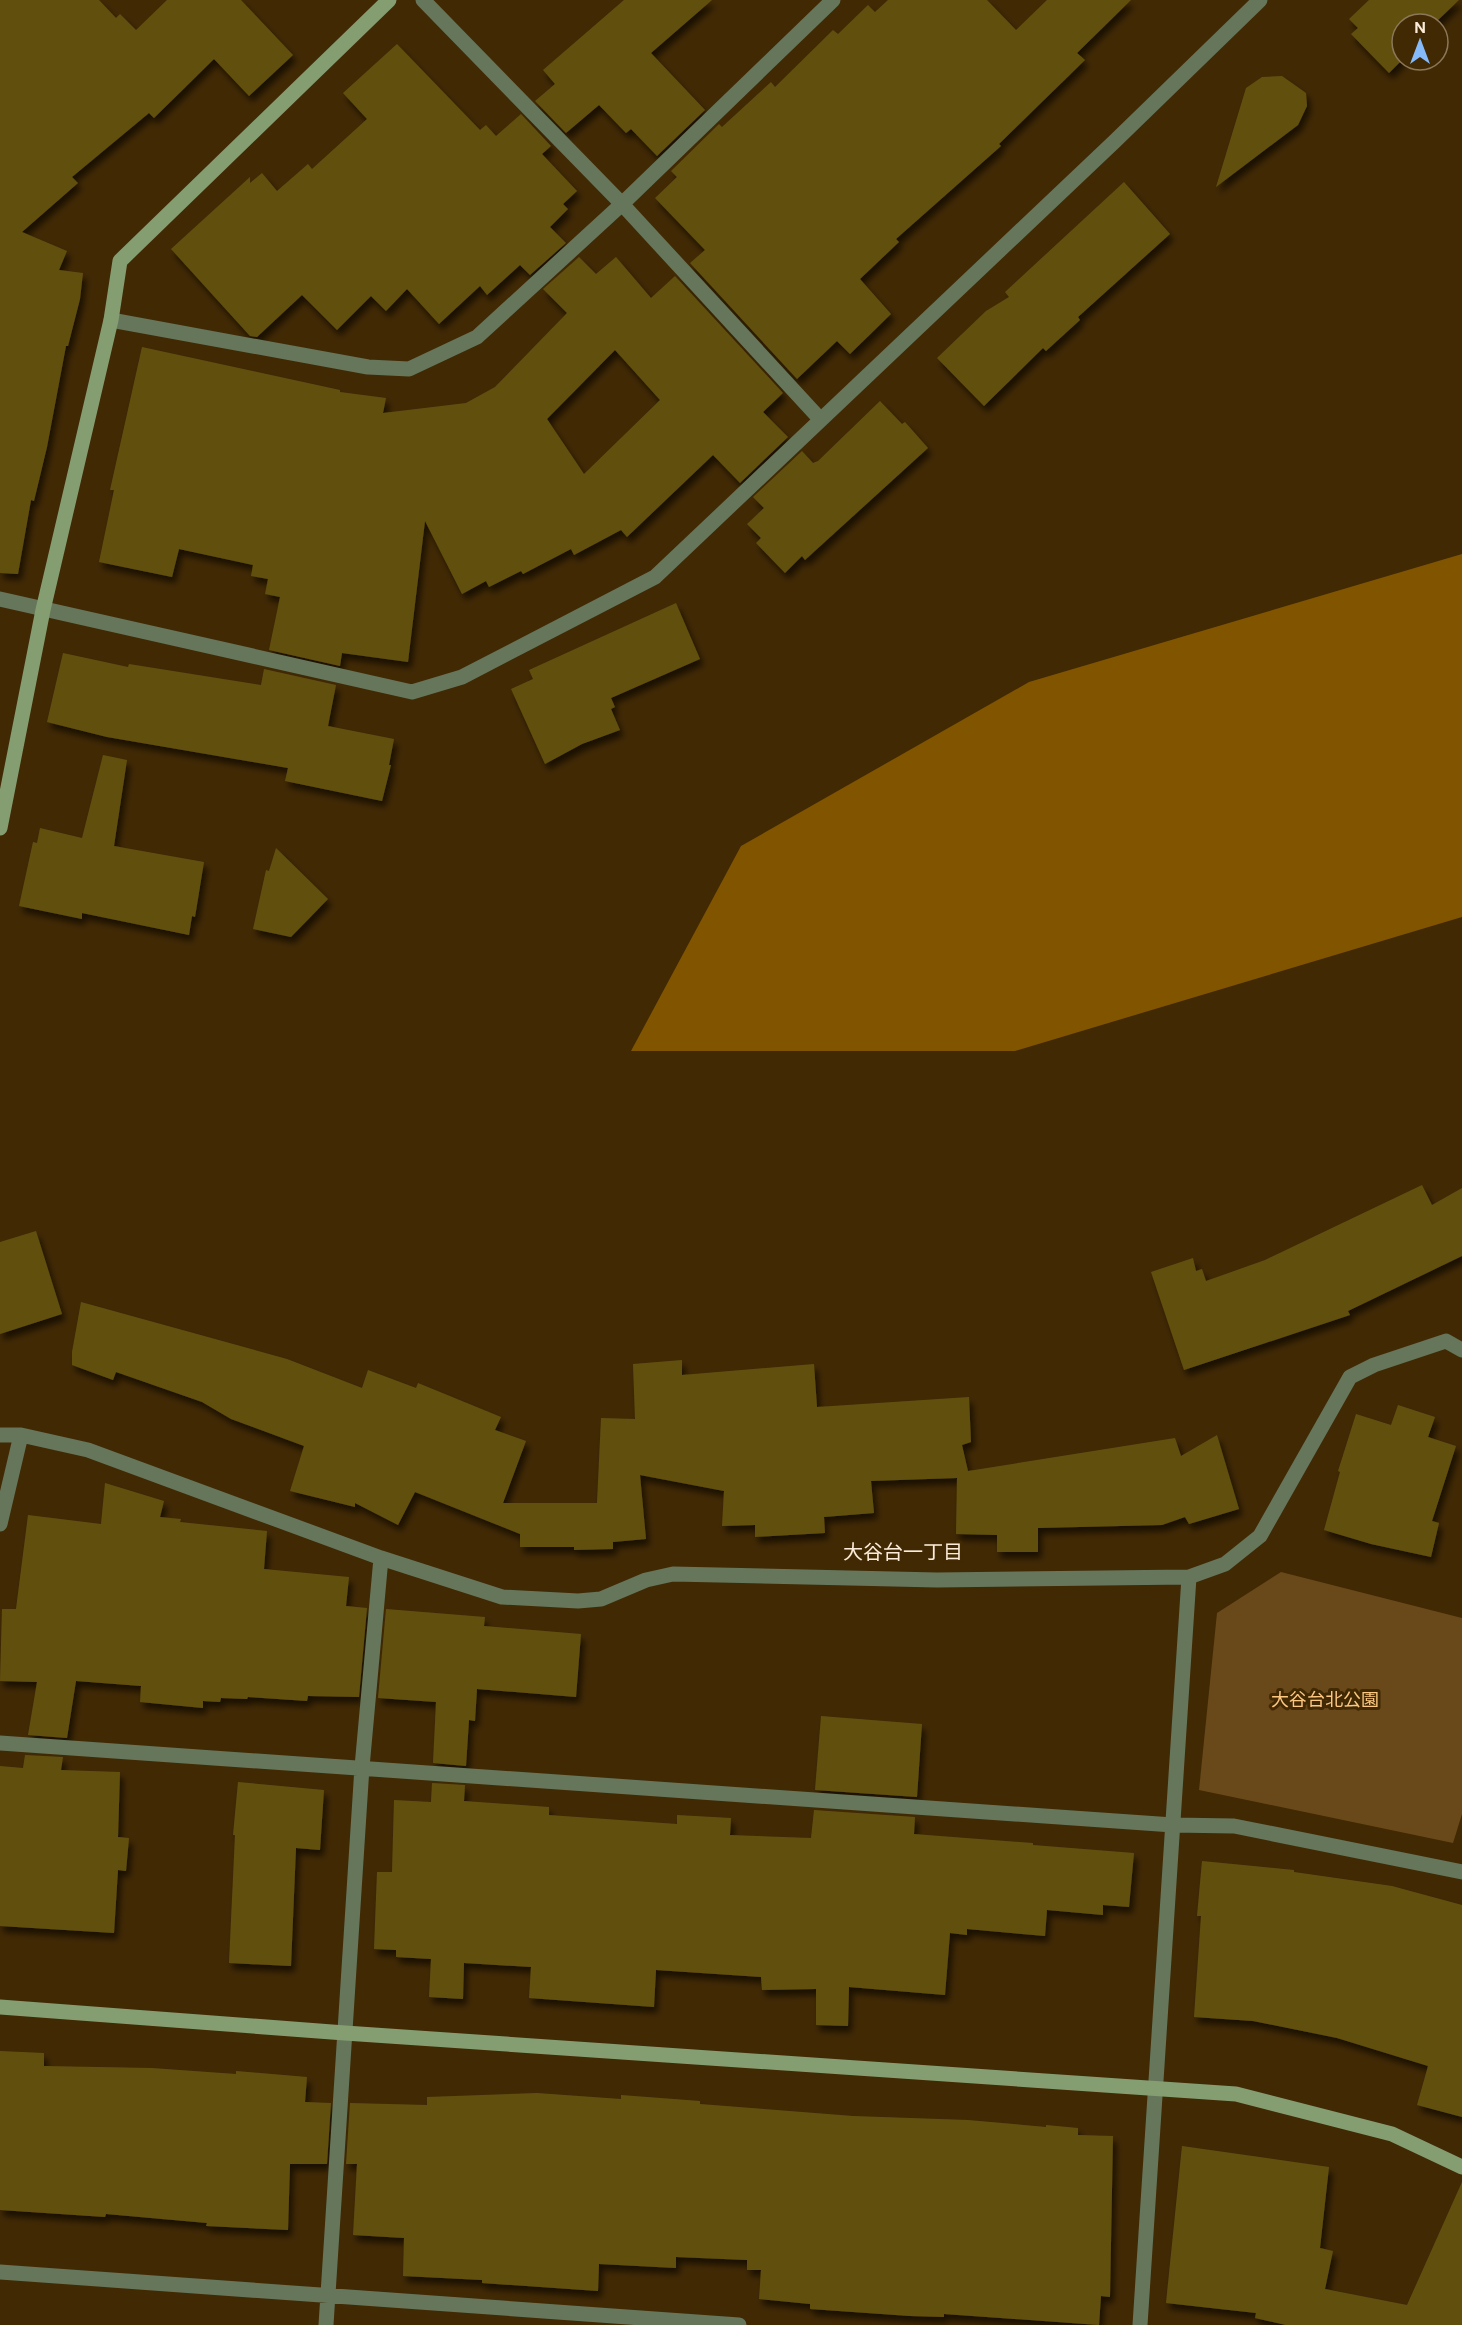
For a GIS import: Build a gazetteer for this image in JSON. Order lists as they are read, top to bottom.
{
  "districts": ["大谷台一丁目"],
  "parks": ["大谷台北公園"],
  "north": "top"
}
